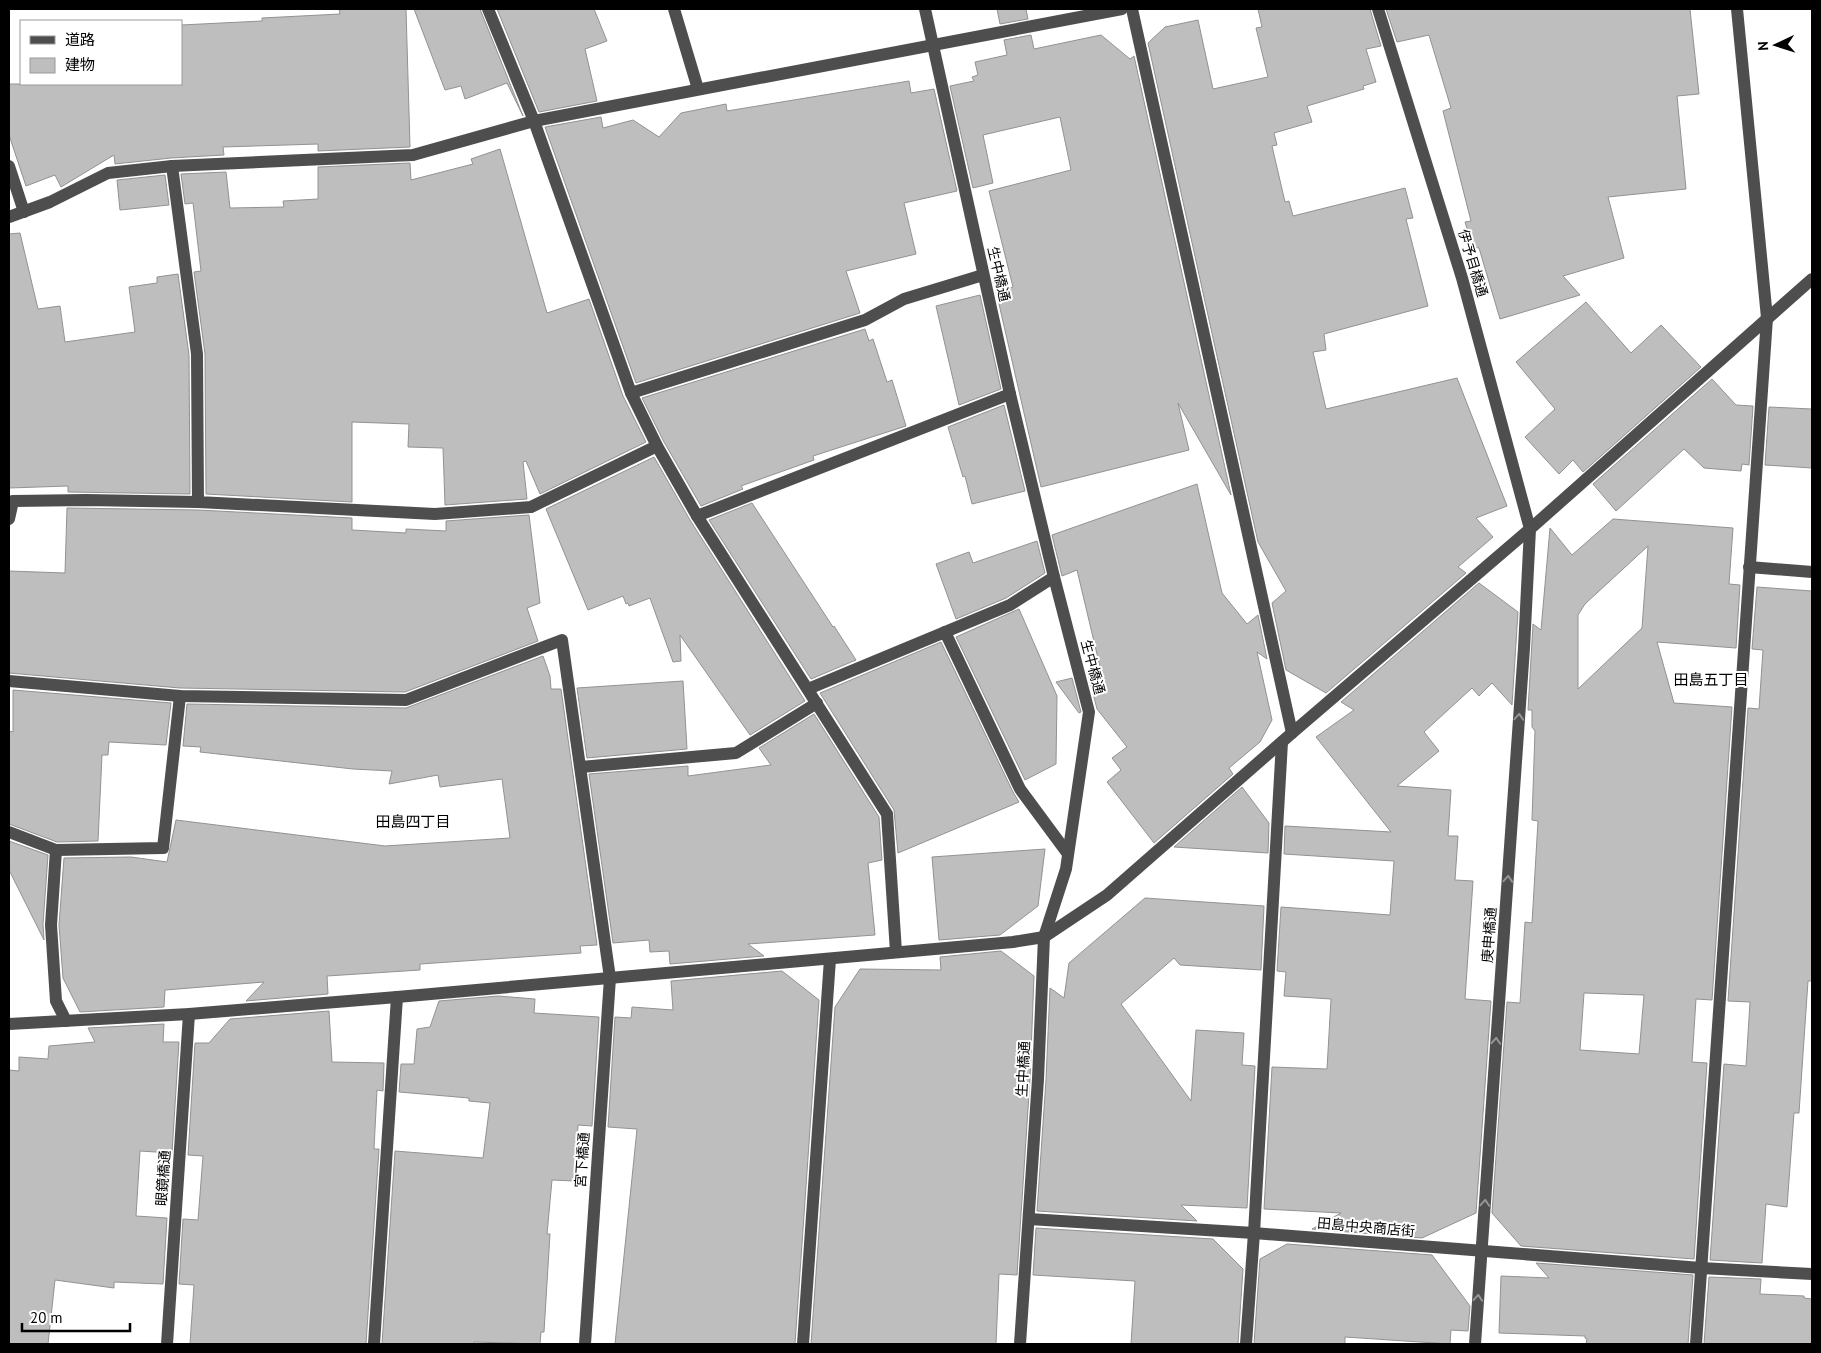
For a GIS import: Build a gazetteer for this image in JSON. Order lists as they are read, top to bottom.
{
  "streets": {
    "street": [
      "伊予目橋通",
      "生中橋通",
      "庚申橋通",
      "宮下橋通",
      "眼鏡橋通",
      "田島中央商店街"
    ]
  },
  "crossings": [
    ["伊予目橋通", "庚申橋通"],
    ["生中橋通", "田島中央商店街"],
    ["庚申橋通", "田島中央商店街"]
  ],
  "one_way": ["庚申橋通"],
  "districts": ["田島五丁目", "田島四丁目"],
  "legend": ["道路", "建物"],
  "scale_bar": "20 m",
  "north": "left"
}
